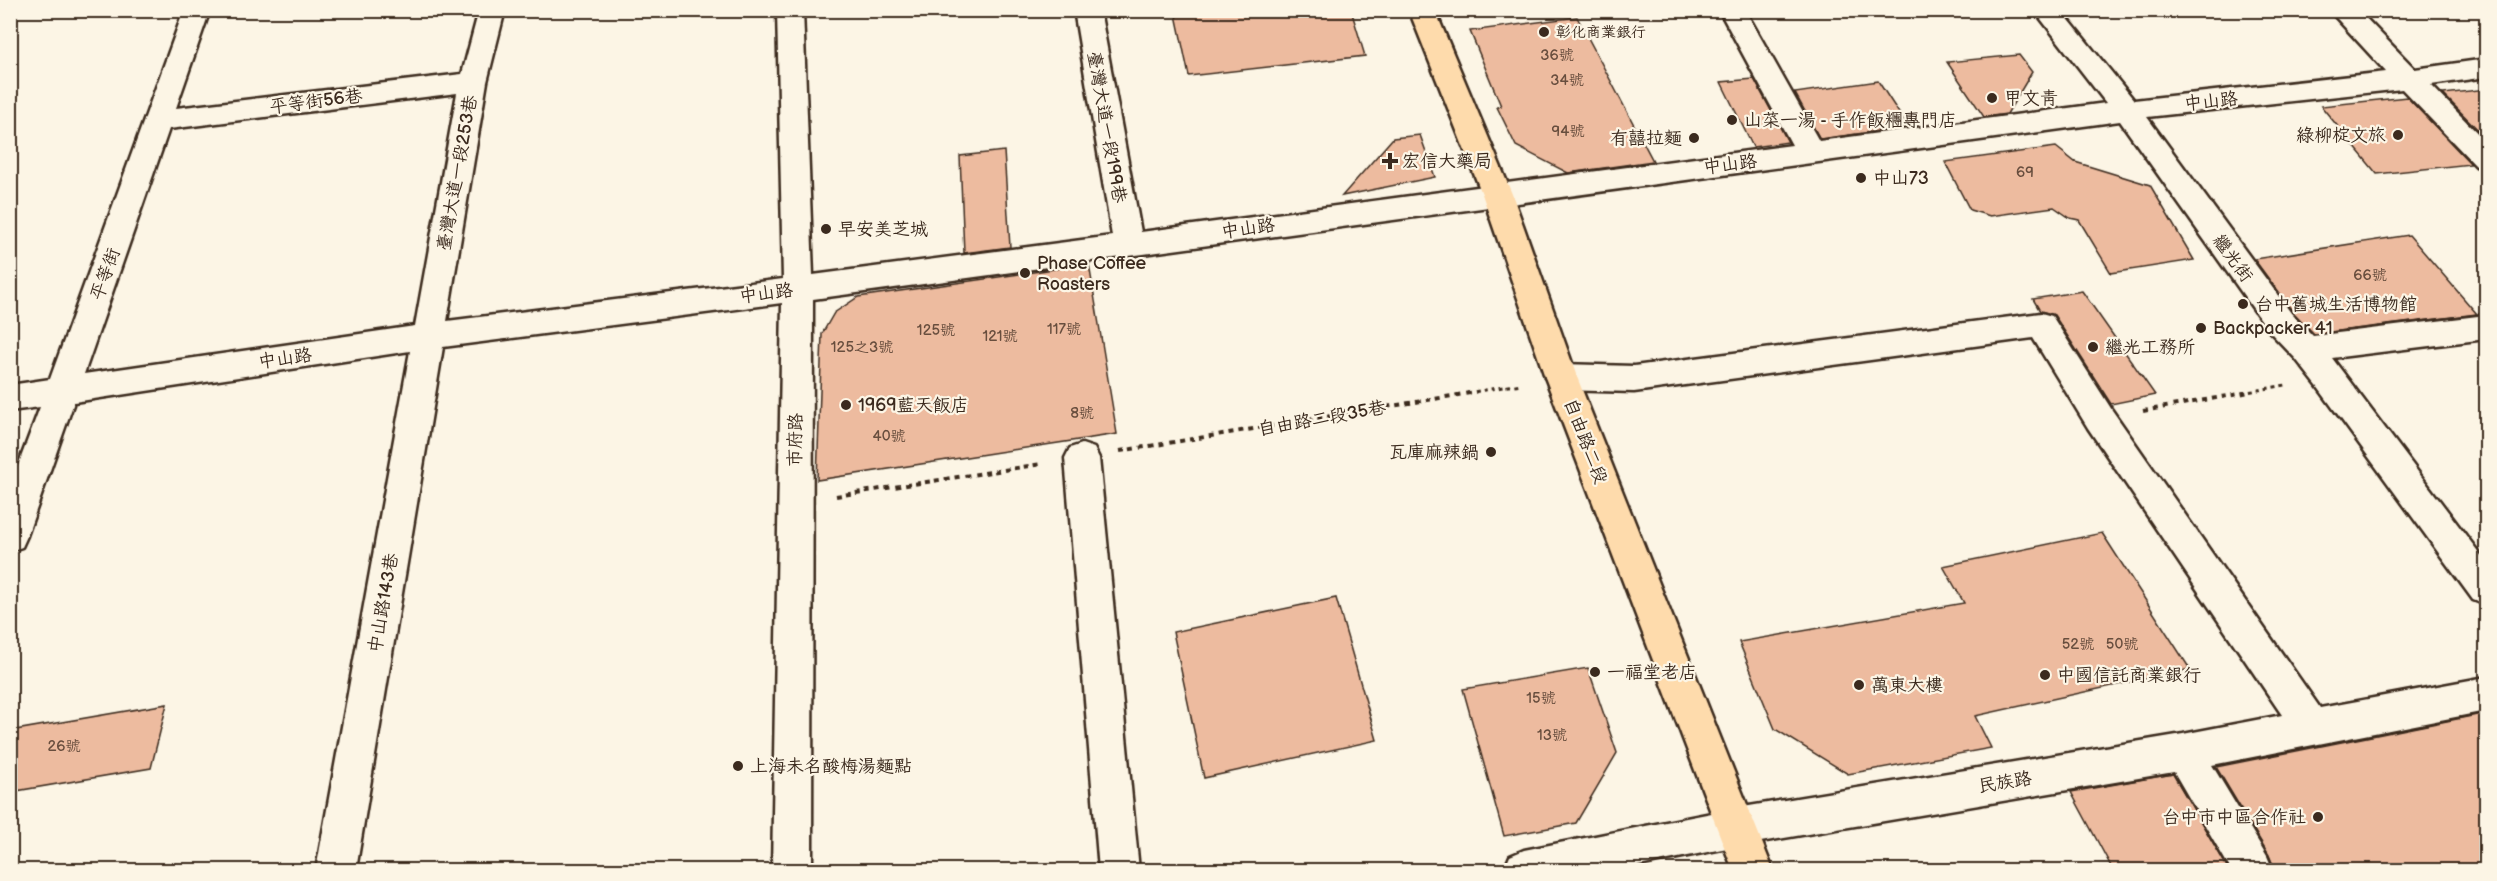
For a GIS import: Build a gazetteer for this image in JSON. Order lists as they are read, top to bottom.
{
  "streets": {
    "main road": ["自由路二段"],
    "street": [
      "平等街56巷",
      "中山路",
      "臺灣大道一段199巷",
      "臺灣大道一段253巷",
      "繼光街",
      "平等街",
      "市府路",
      "中山路143巷",
      "民族路"
    ],
    "path": ["自由路二段35巷"]
  },
  "crossings": [
    ["平等街56巷", "臺灣大道一段253巷"],
    ["平等街56巷", "平等街"],
    ["中山路", "臺灣大道一段199巷"],
    ["中山路", "臺灣大道一段253巷"],
    ["中山路", "繼光街"],
    ["中山路", "平等街"],
    ["中山路", "市府路"],
    ["中山路", "自由路二段"],
    ["中山路", "中山路143巷"],
    ["臺灣大道一段253巷", "中山路143巷"],
    ["自由路二段35巷", "市府路"],
    ["自由路二段35巷", "自由路二段"],
    ["自由路二段", "民族路"]
  ],
  "places": {
    "other": [
      "彰化商業銀行",
      "甲文青",
      "山菜一湯 - 手作飯糰專門店",
      "綠柳椗文旅",
      "有囍拉麵",
      "中山73",
      "早安美芝城",
      "Phase Coffee Roasters",
      "台中舊城生活博物館",
      "Backpacker 41",
      "繼光工務所",
      "1969藍天飯店",
      "瓦庫麻辣鍋",
      "一福堂老店",
      "中國信託商業銀行",
      "萬東大樓",
      "上海未名酸梅湯麵點",
      "台中市中區合作社"
    ],
    "health": ["宏信大藥局"]
  },
  "house_numbers": [
    "36號",
    "34號",
    "94號",
    "69",
    "66號",
    "117號",
    "125號",
    "121號",
    "125之3號",
    "8號",
    "40號",
    "52號",
    "50號",
    "15號",
    "13號",
    "26號"
  ]
}
